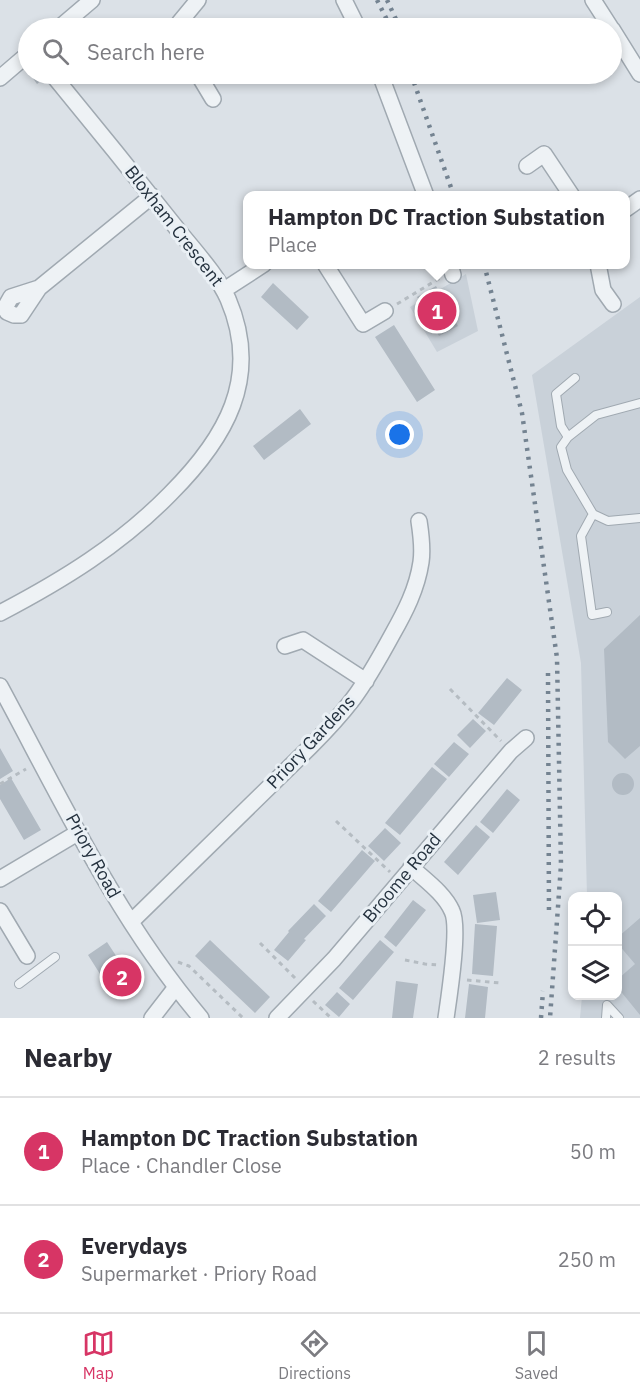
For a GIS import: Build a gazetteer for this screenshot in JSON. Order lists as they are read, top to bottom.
{
  "streets": {
    "street": [
      "Bloxham Crescent",
      "Priory Gardens",
      "Priory Road",
      "Broome Road"
    ]
  },
  "crossings": [
    ["Priory Gardens", "Priory Road"]
  ],
  "page": {
    "search": "Search here",
    "popup": ["Hampton DC Traction Substation", "Place"],
    "pins": ["1", "2"],
    "heading": ["Nearby", "2 results"],
    "list": [
      {
        "mark": "1",
        "name": "Hampton DC Traction Substation",
        "note": "Place · Chandler Close",
        "value": "50 m"
      },
      {
        "mark": "2",
        "name": "Everydays",
        "note": "Supermarket · Priory Road",
        "value": "250 m"
      }
    ],
    "nav": ["Map", "Directions", "Saved"]
  }
}
